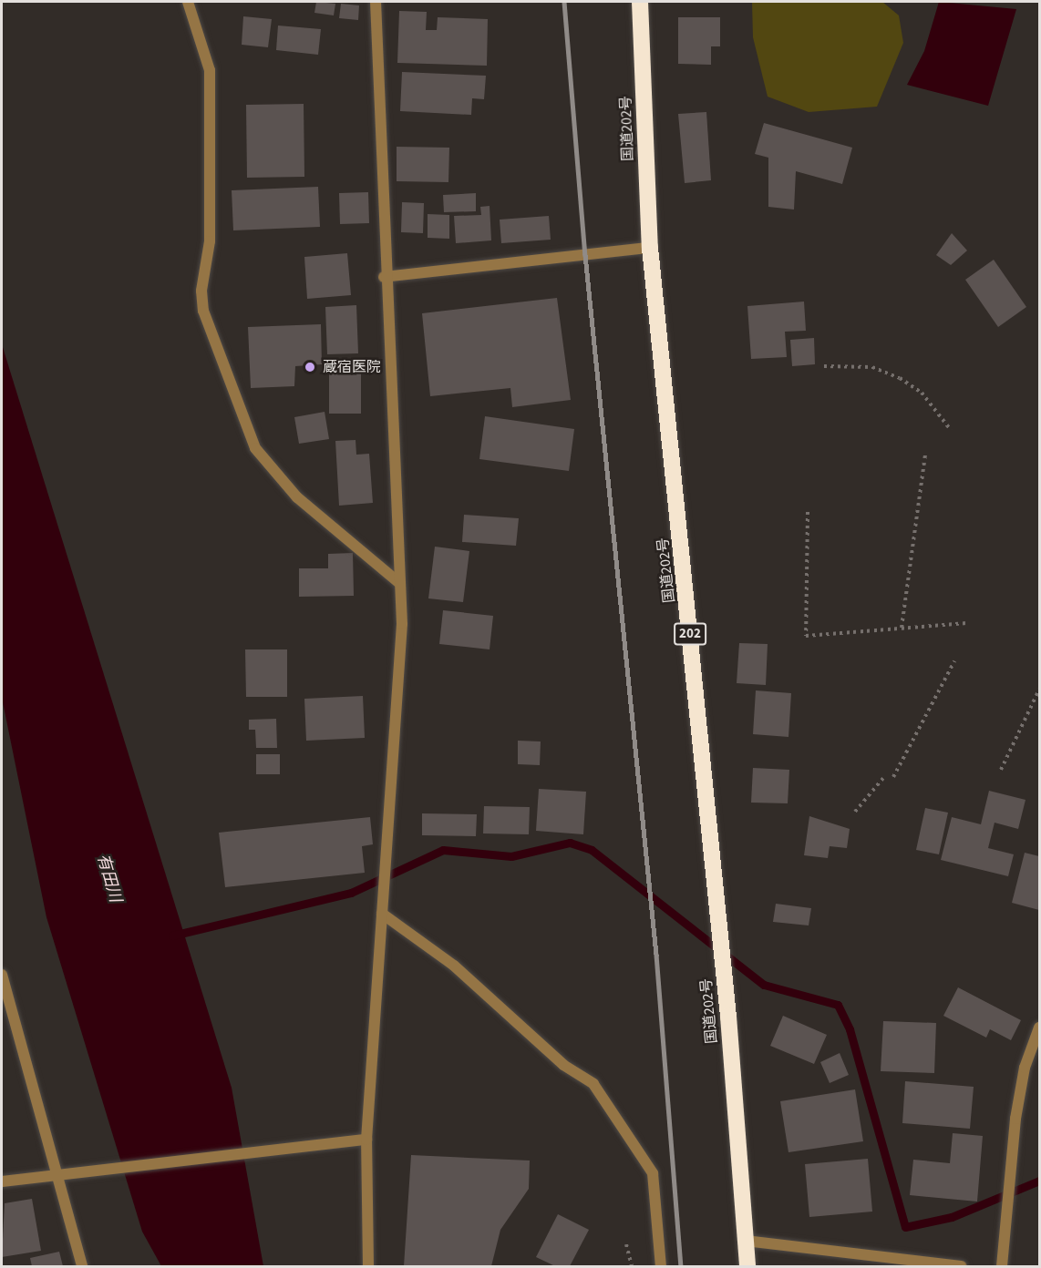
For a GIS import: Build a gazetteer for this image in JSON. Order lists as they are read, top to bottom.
{
  "streets": {
    "highway": ["国道202号", "202"]
  },
  "water": ["有田川"],
  "places": ["蔵宿医院"]
}
